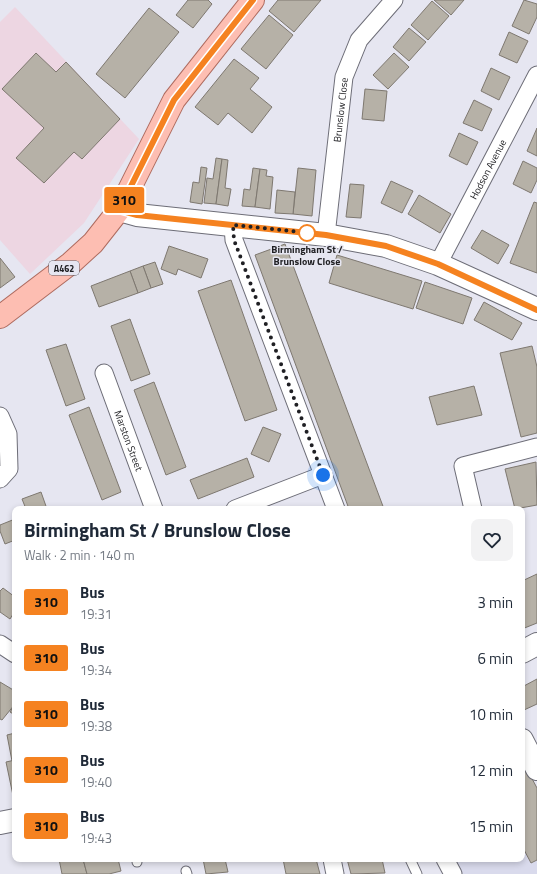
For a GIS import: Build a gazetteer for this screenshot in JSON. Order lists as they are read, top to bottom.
{
  "streets": {
    "main road": ["A462"],
    "street": ["Brunslow Close", "Hodson Avenue", "Marston Street"]
  },
  "places": ["Birmingham St / Brunslow Close"],
  "lines": ["bus line 310"],
  "page": {
    "on_map": "310",
    "heading": ["Birmingham St / Brunslow Close", "Walk · 2 min · 140 m"],
    "list": [
      {
        "mark": "310",
        "name": "Bus",
        "note": "19:31",
        "value": "3 min"
      },
      {
        "mark": "310",
        "name": "Bus",
        "note": "19:34",
        "value": "6 min"
      },
      {
        "mark": "310",
        "name": "Bus",
        "note": "19:38",
        "value": "10 min"
      },
      {
        "mark": "310",
        "name": "Bus",
        "note": "19:40",
        "value": "12 min"
      },
      {
        "mark": "310",
        "name": "Bus",
        "note": "19:43",
        "value": "15 min"
      }
    ]
  }
}
